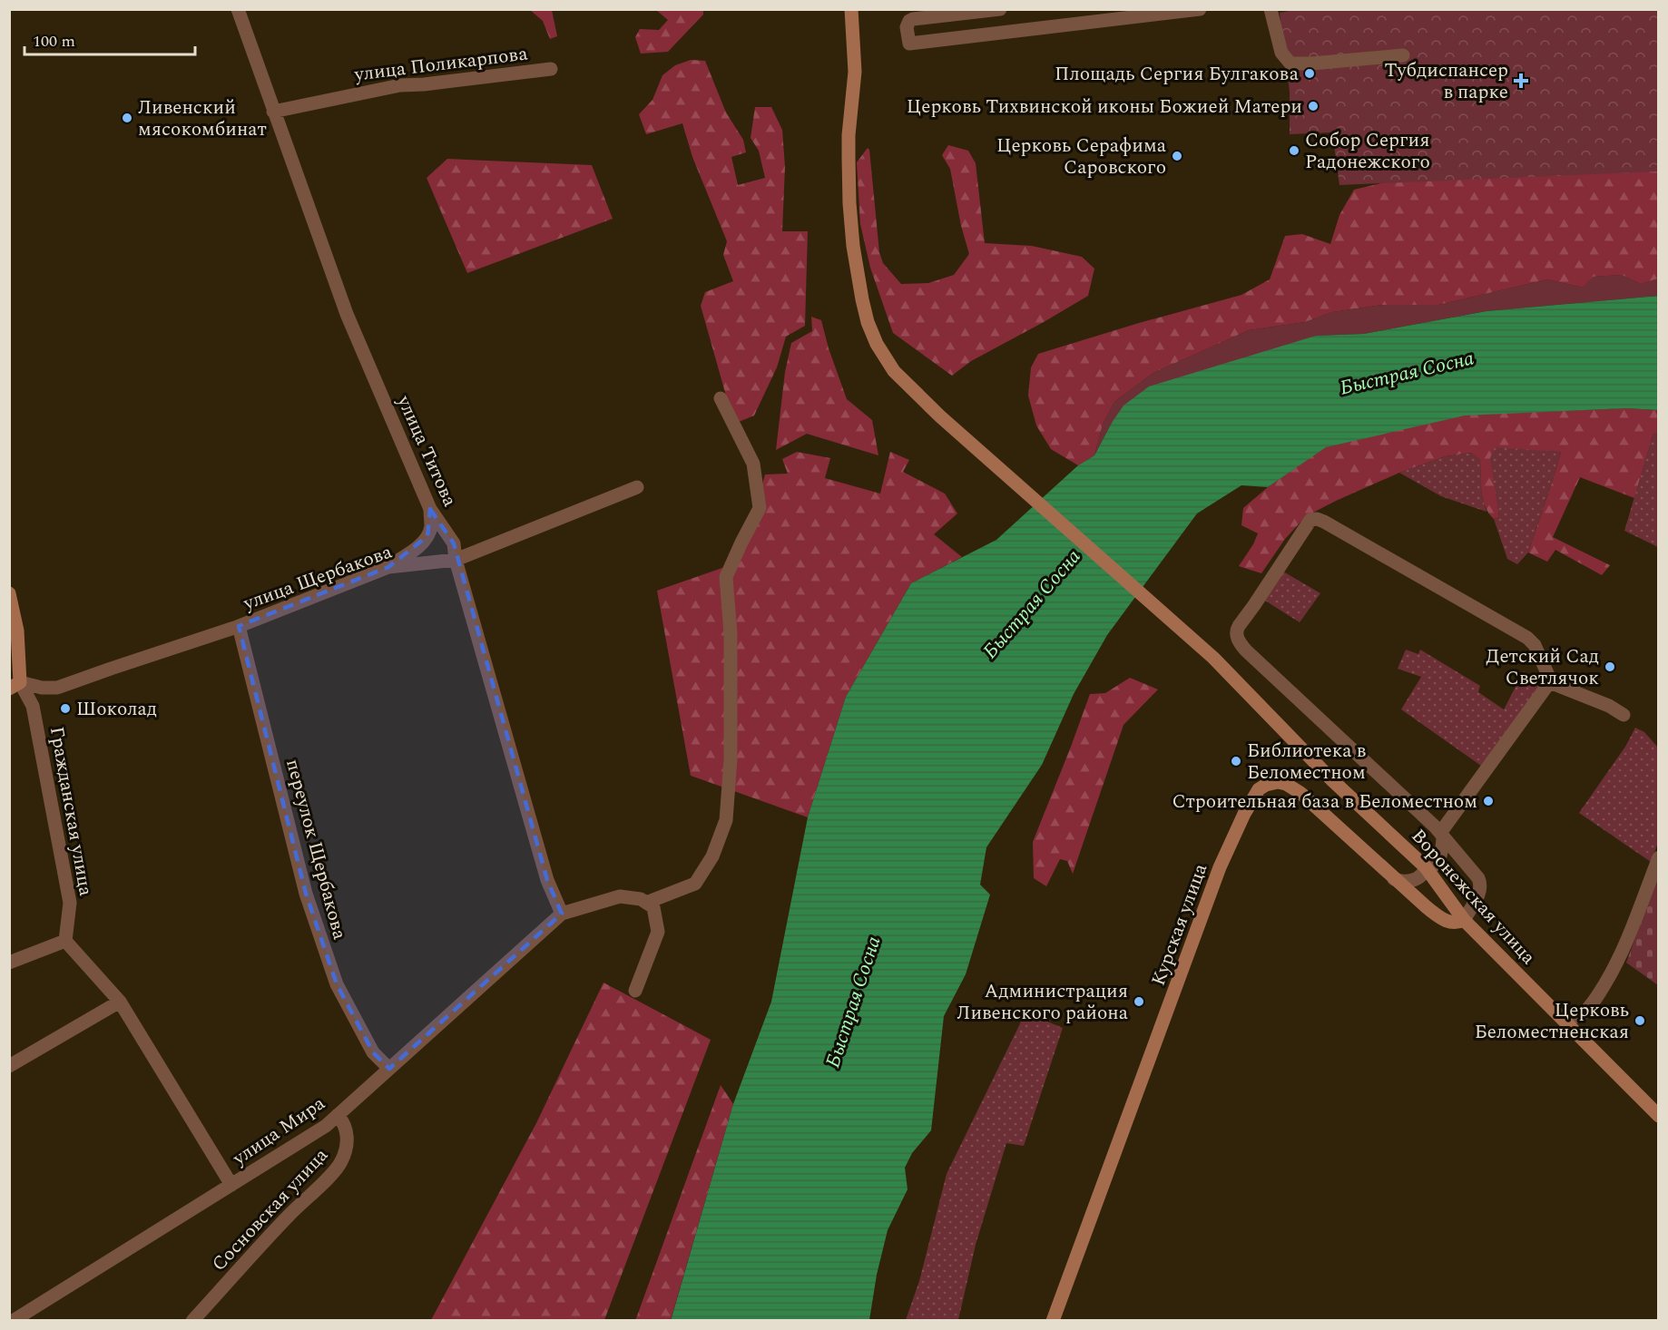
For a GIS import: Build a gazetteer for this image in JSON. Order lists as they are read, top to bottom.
{
  "streets": {
    "street": [
      "улица Поликарпова",
      "улица Титова",
      "улица Щербакова",
      "Гражданская улица",
      "переулок Щербакова",
      "Воронежская улица",
      "Курская улица",
      "улица Мира",
      "Сосновская улица"
    ]
  },
  "crossings": [
    ["улица Поликарпова", "улица Титова"],
    ["улица Титова", "улица Щербакова"],
    ["улица Титова", "улица Мира"],
    ["улица Щербакова", "Гражданская улица"],
    ["улица Щербакова", "переулок Щербакова"],
    ["переулок Щербакова", "улица Мира"],
    ["Воронежская улица", "Курская улица"],
    ["улица Мира", "Сосновская улица"]
  ],
  "water": ["Быстрая Сосна"],
  "places": {
    "other": [
      "Площадь Сергия Булгакова",
      "Церковь Тихвинской иконы Божией Матери",
      "Ливенский мясокомбинат",
      "Собор Сергия Радонежского",
      "Церковь Серафима Саровского",
      "Детский Сад Светлячок",
      "Шоколад",
      "Библиотека в Беломестном",
      "Строительная база в Беломестном",
      "Администрация Ливенского района",
      "Церковь Беломестненская"
    ],
    "health": ["Тубдиспансер в парке"]
  },
  "scale_bar": "100 m"
}
